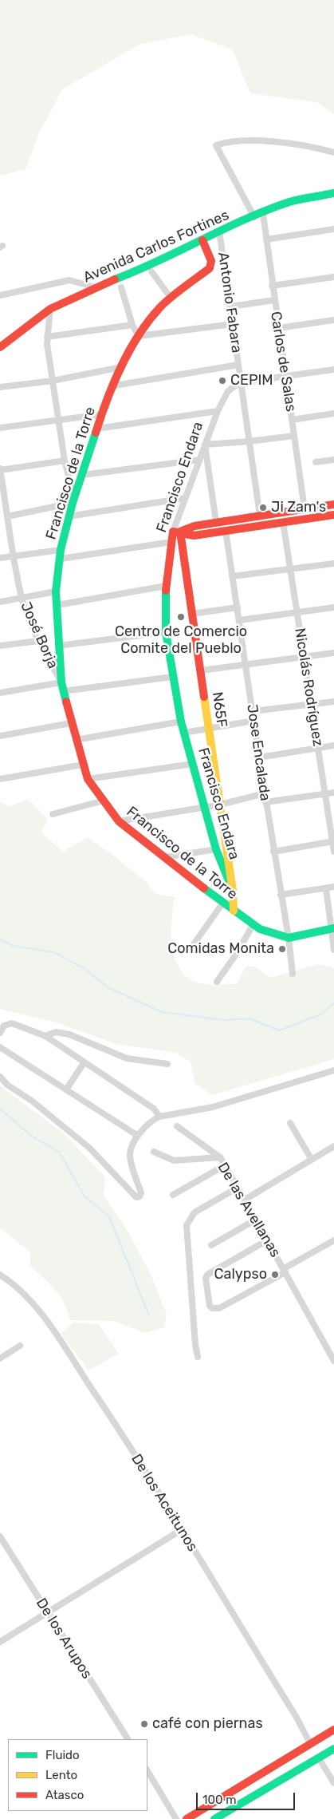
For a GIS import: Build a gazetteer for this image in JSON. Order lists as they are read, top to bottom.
{
  "streets": {
    "street": [
      "Avenida Carlos Fortines",
      "Antonio Fabara",
      "Carlos de Salas",
      "Francisco de la Torre",
      "Francisco Endara",
      "José Borja",
      "Nicolás Rodríguez",
      "N65F",
      "Jose Encalada",
      "De las Avellanas",
      "De los Aceitunos",
      "De los Arupos"
    ]
  },
  "crossings": [
    ["Avenida Carlos Fortines", "Antonio Fabara"],
    ["Avenida Carlos Fortines", "Carlos de Salas"],
    ["Avenida Carlos Fortines", "Francisco de la Torre"],
    ["Antonio Fabara", "Francisco Endara"],
    ["Francisco de la Torre", "José Borja"],
    ["Francisco de la Torre", "Jose Encalada"],
    ["Francisco Endara", "N65F"]
  ],
  "places": [
    "CEPIM",
    "Ji Zam's",
    "Centro de Comercio Comite del Pueblo",
    "Comidas Monita",
    "Calypso",
    "café con piernas"
  ],
  "legend": ["Fluido", "Lento", "Atasco"],
  "scale_bar": "100 m"
}
